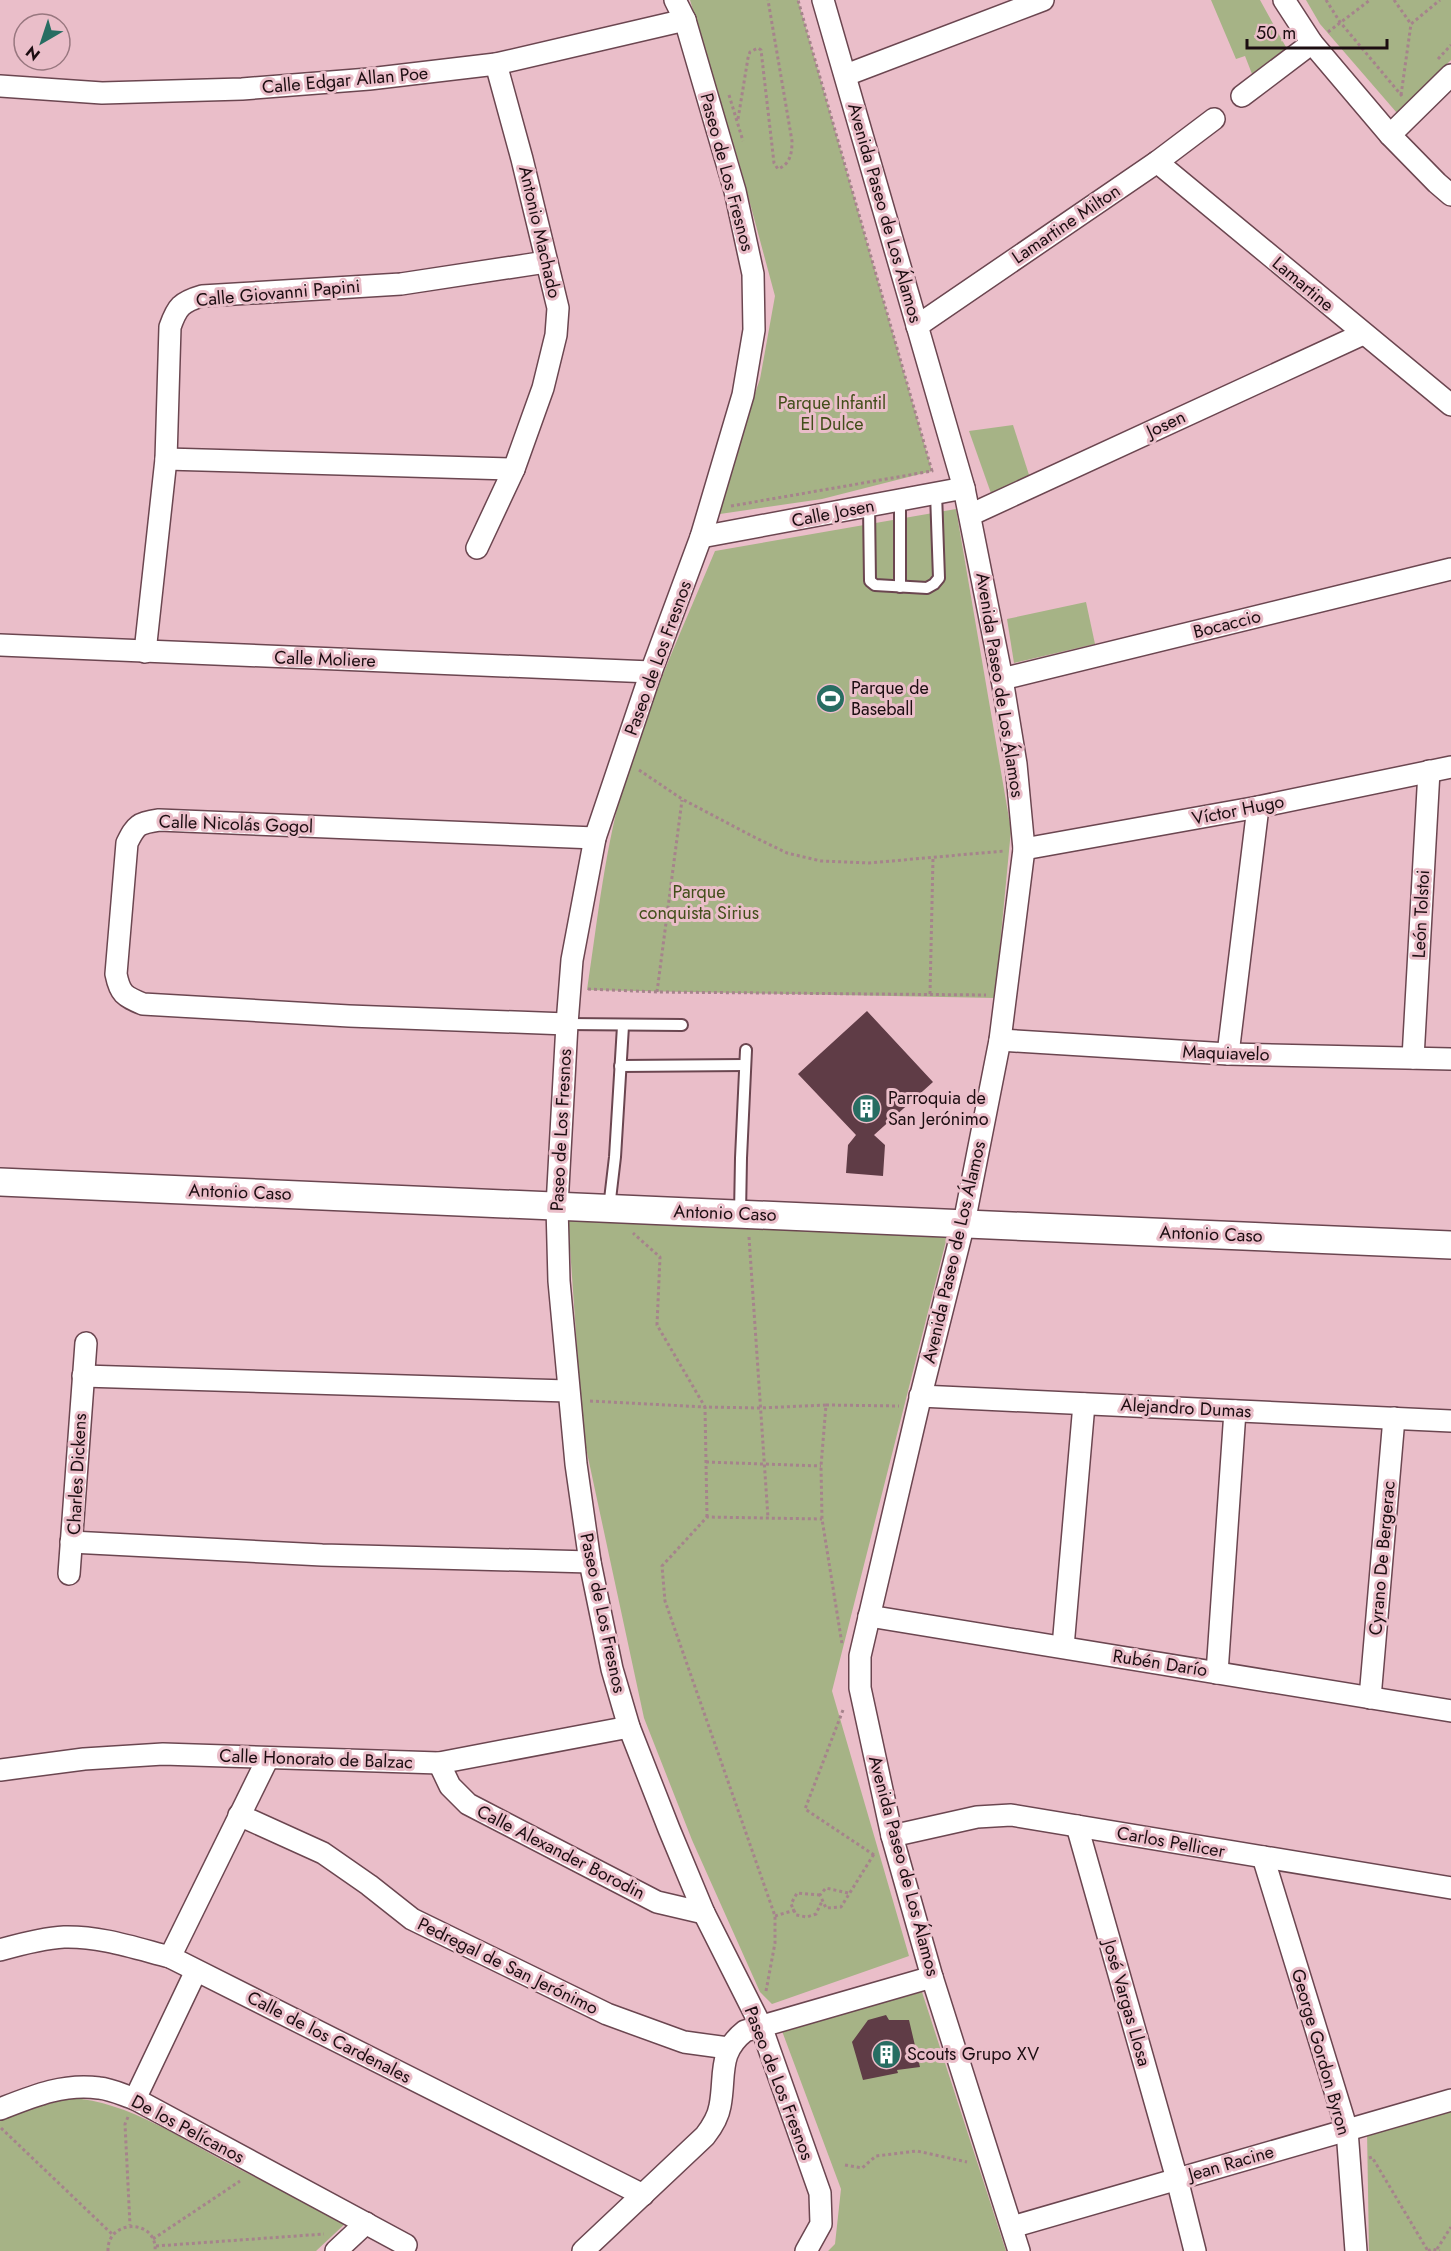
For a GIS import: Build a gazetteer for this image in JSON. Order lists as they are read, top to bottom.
{
  "streets": {
    "street": [
      "Calle Edgar Allan Poe",
      "Paseo de Los Fresnos",
      "Avenida Paseo de Los Álamos",
      "Lamartine Milton",
      "Antonio Machado",
      "Lamartine",
      "Calle Giovanni Papini",
      "Josen",
      "Calle Josen",
      "Bocaccio",
      "Calle Moliere",
      "Víctor Hugo",
      "Calle Nicolás Gogol",
      "León Tolstoi",
      "Maquiavelo",
      "Antonio Caso",
      "Alejandro Dumas",
      "Charles Dickens",
      "Cyrano De Bergerac",
      "Rubén Darío",
      "Calle Honorato de Balzac",
      "Carlos Pellicer",
      "Calle Alexander Borodin",
      "Pedregal de San Jerónimo",
      "José Vargas Llosa",
      "Calle de los Cardenales",
      "George Gordon Byron",
      "De los Pelícanos",
      "Jean Racine"
    ]
  },
  "crossings": [
    ["Calle Edgar Allan Poe", "Paseo de Los Fresnos"],
    ["Calle Edgar Allan Poe", "Antonio Machado"],
    ["Paseo de Los Fresnos", "Calle Josen"],
    ["Paseo de Los Fresnos", "Calle Moliere"],
    ["Paseo de Los Fresnos", "Calle Nicolás Gogol"],
    ["Paseo de Los Fresnos", "Antonio Caso"],
    ["Paseo de Los Fresnos", "Charles Dickens"],
    ["Paseo de Los Fresnos", "Calle Honorato de Balzac"],
    ["Paseo de Los Fresnos", "Calle Alexander Borodin"],
    ["Avenida Paseo de Los Álamos", "Lamartine Milton"],
    ["Avenida Paseo de Los Álamos", "Josen"],
    ["Avenida Paseo de Los Álamos", "Calle Josen"],
    ["Avenida Paseo de Los Álamos", "Bocaccio"],
    ["Avenida Paseo de Los Álamos", "Víctor Hugo"],
    ["Avenida Paseo de Los Álamos", "Maquiavelo"],
    ["Avenida Paseo de Los Álamos", "Antonio Caso"],
    ["Avenida Paseo de Los Álamos", "Alejandro Dumas"],
    ["Avenida Paseo de Los Álamos", "Rubén Darío"],
    ["Avenida Paseo de Los Álamos", "Carlos Pellicer"],
    ["Avenida Paseo de Los Álamos", "Jean Racine"],
    ["Lamartine Milton", "Lamartine"],
    ["Antonio Machado", "Calle Giovanni Papini"],
    ["Lamartine", "Josen"],
    ["Calle Giovanni Papini", "Calle Moliere"],
    ["Víctor Hugo", "León Tolstoi"],
    ["León Tolstoi", "Maquiavelo"],
    ["Alejandro Dumas", "Cyrano De Bergerac"],
    ["Cyrano De Bergerac", "Rubén Darío"],
    ["Calle Honorato de Balzac", "Calle Alexander Borodin"],
    ["Carlos Pellicer", "José Vargas Llosa"],
    ["Carlos Pellicer", "George Gordon Byron"],
    ["José Vargas Llosa", "Jean Racine"],
    ["George Gordon Byron", "Jean Racine"]
  ],
  "parks": ["Parque Infantil El Dulce", "Parque conquista Sirius"],
  "places": {
    "sports": ["Parque de Baseball"],
    "building": ["Parroquia de San Jerónimo", "Scouts Grupo XV"]
  },
  "scale_bar": "50 m",
  "north": "bottom left"
}
